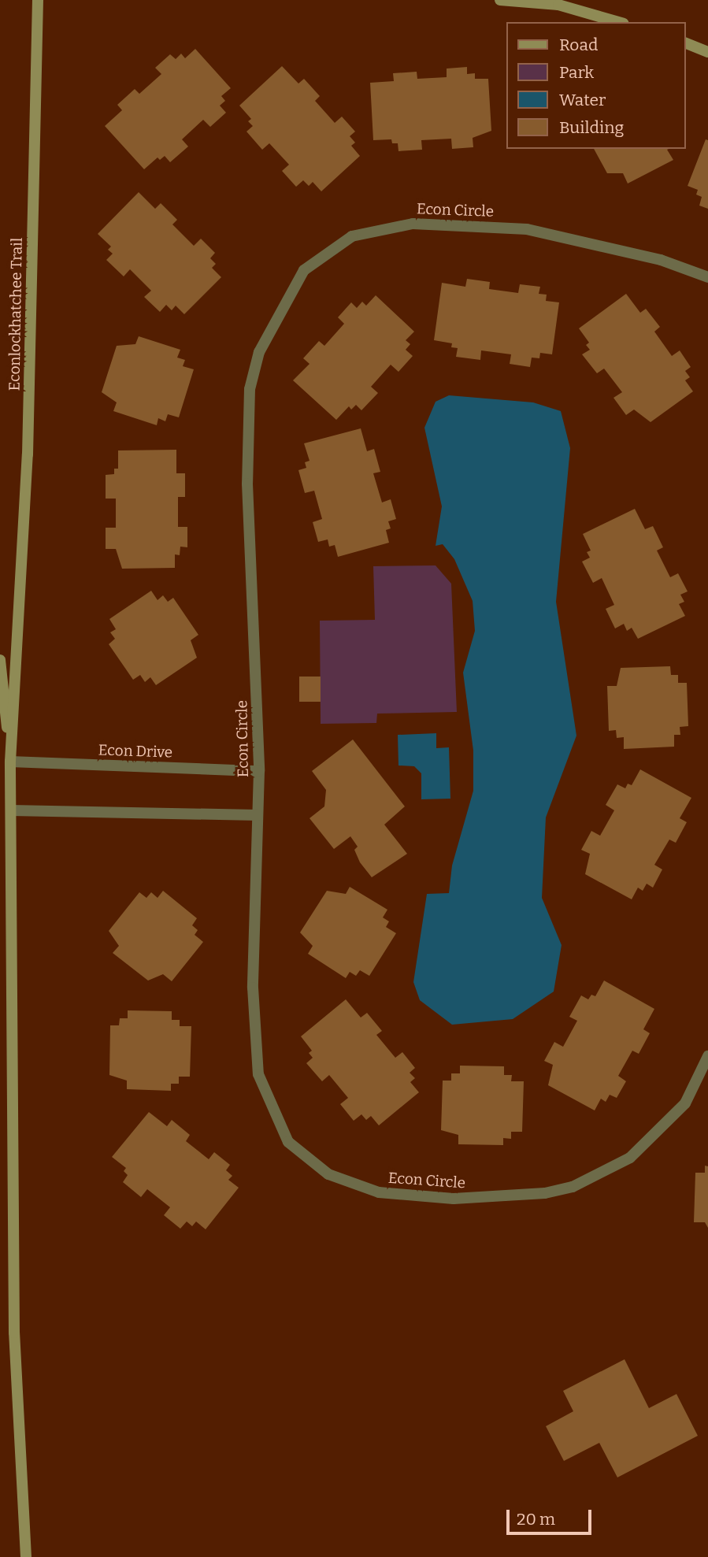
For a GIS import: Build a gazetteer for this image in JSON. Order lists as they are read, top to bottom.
{
  "streets": {
    "street": ["Econlockhatchee Trail"],
    "lane": ["Econ Circle", "Econ Drive"]
  },
  "crossings": [
    ["Econ Circle", "Econ Drive"],
    ["Econlockhatchee Trail", "Econ Drive"]
  ],
  "legend": [
    "Road",
    "Park",
    "Water",
    "Building"
  ],
  "scale_bar": "20 m"
}
